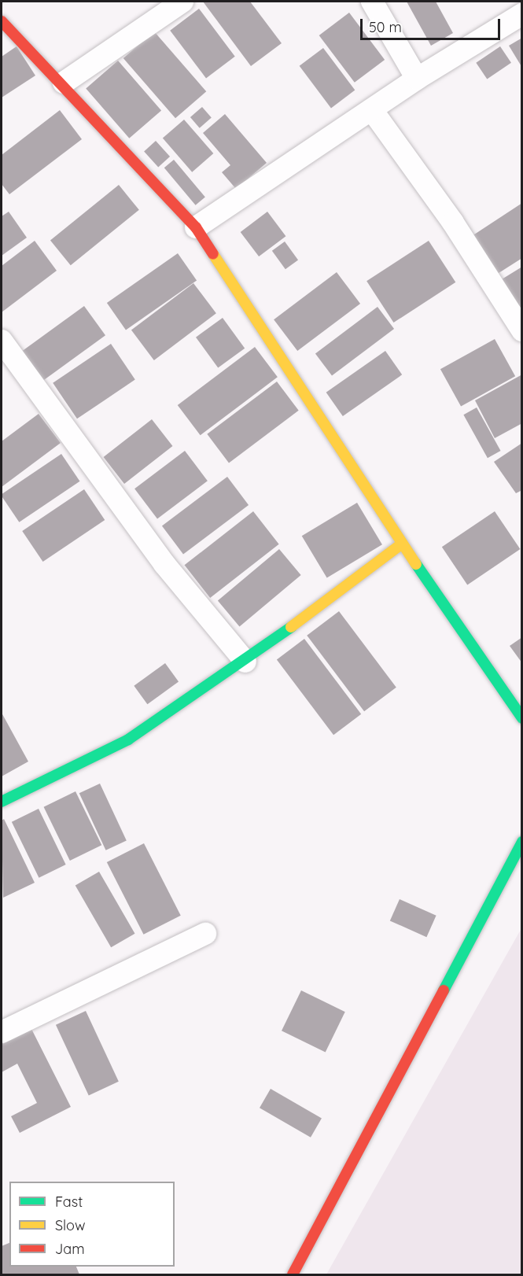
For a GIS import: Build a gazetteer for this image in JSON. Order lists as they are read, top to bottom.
{
  "legend": ["Fast", "Slow", "Jam"],
  "scale_bar": "50 m"
}
